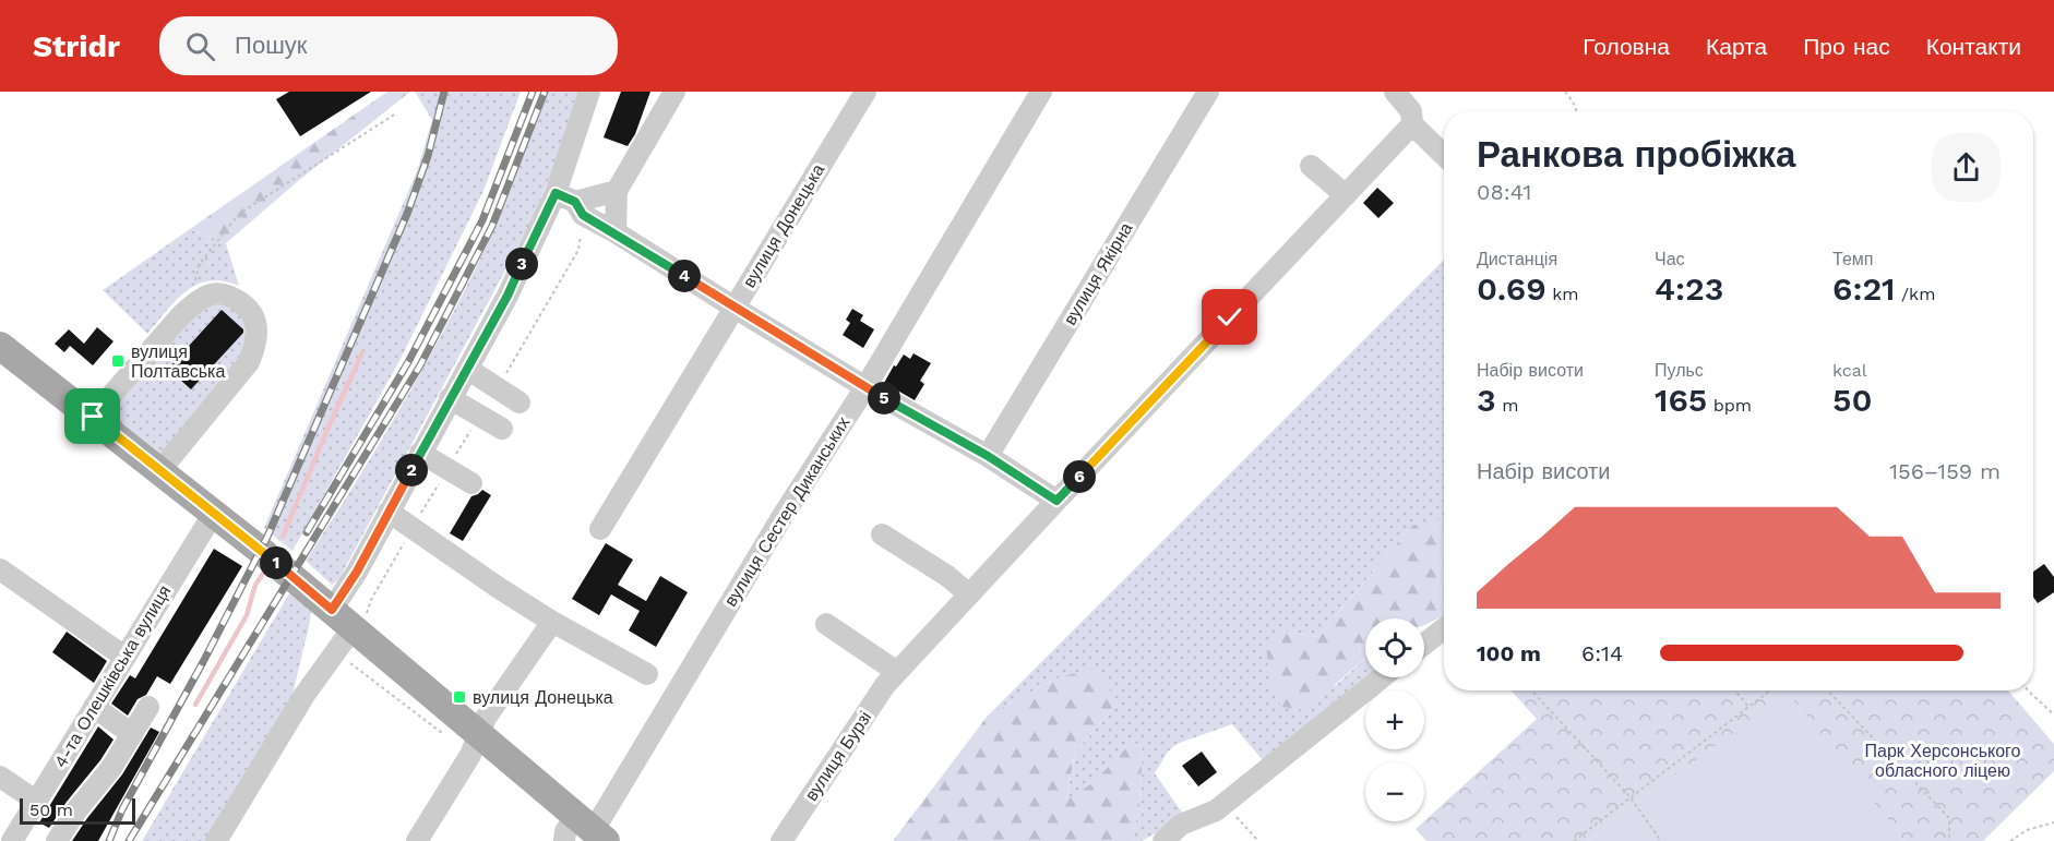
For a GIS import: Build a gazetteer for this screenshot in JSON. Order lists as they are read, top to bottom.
{
  "streets": {
    "street": [
      "вулиця Донецька",
      "вулиця Якірна",
      "вулиця Сестер Диканських",
      "4-та Олешківська вулиця",
      "вулиця Бурзі"
    ]
  },
  "parks": ["Парк Херсонського обласного ліцею"],
  "places": {
    "transit": ["вулиця Полтавська", "вулиця Донецька"]
  },
  "scale_bar": "50 m",
  "page": {
    "header": "Stridr",
    "search": "Пошук",
    "nav": [
      "Головна",
      "Карта",
      "Про нас",
      "Контакти"
    ],
    "heading": ["Ранкова пробіжка", "08:41"],
    "stats": [
      ["Дистанція", "0.69 km"],
      ["Час", "4:23"],
      ["Темп", "6:21 /km"],
      ["Набір висоти", "3 m"],
      ["Пульс", "165 bpm"],
      ["kcal", "50"]
    ],
    "pins": [
      "3",
      "4",
      "5",
      "2",
      "6",
      "1"
    ],
    "chart": ["Набір висоти", "156–159 m"],
    "map_buttons": ["+", "−"],
    "list": [
      {
        "name": "100 m",
        "note": "6:14"
      }
    ],
    "scale": "50 m"
  }
}
